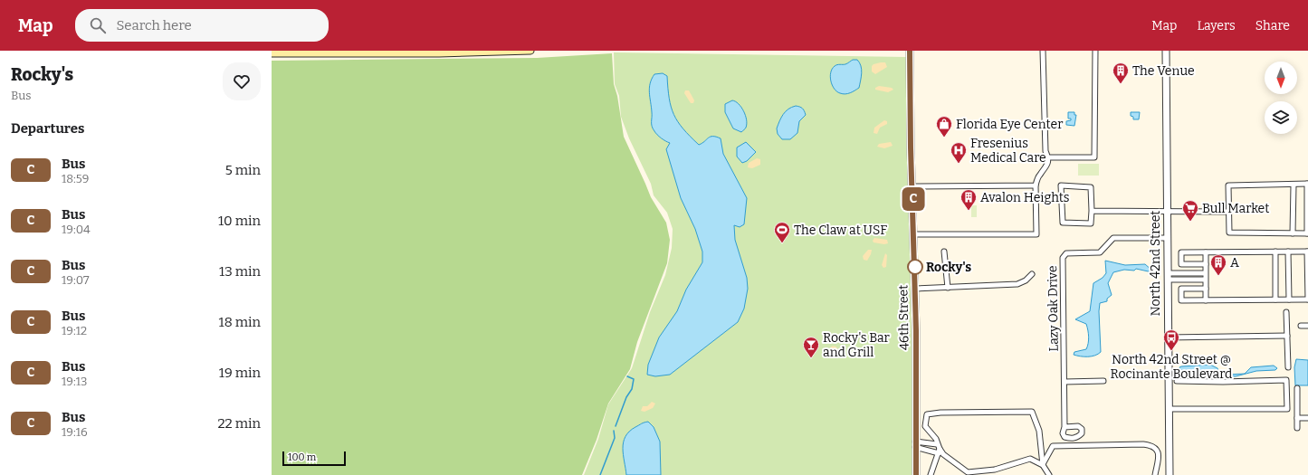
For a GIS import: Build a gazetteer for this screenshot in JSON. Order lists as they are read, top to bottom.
{
  "streets": {
    "street": ["North 42nd Street", "Lazy Oak Drive", "46th Street"]
  },
  "crossings": [
    ["North 42nd Street", "Lazy Oak Drive"]
  ],
  "places": {
    "building": ["The Venue", "Avalon Heights", "A"],
    "shop": ["Florida Eye Center"],
    "hospital": ["Fresenius Medical Care"],
    "supermarket": ["Bull Market"],
    "sports": ["The Claw at USF"],
    "other": ["Rocky's"],
    "bus stop": ["North 42nd Street @ Rocinante Boulevard"],
    "bar": ["Rocky's Bar and Grill"]
  },
  "lines": ["bus line C"],
  "scale_bar": "100 m",
  "north": "bottom",
  "page": {
    "header": "Map",
    "search": "Search here",
    "nav": ["Map", "Layers", "Share"],
    "heading": [
      ["Rocky's", "Bus"],
      "Departures"
    ],
    "on_map": "C",
    "list": [
      {
        "mark": "C",
        "name": "Bus",
        "note": "18:59",
        "value": "5 min"
      },
      {
        "mark": "C",
        "name": "Bus",
        "note": "19:04",
        "value": "10 min"
      },
      {
        "mark": "C",
        "name": "Bus",
        "note": "19:07",
        "value": "13 min"
      },
      {
        "mark": "C",
        "name": "Bus",
        "note": "19:12",
        "value": "18 min"
      },
      {
        "mark": "C",
        "name": "Bus",
        "note": "19:13",
        "value": "19 min"
      },
      {
        "mark": "C",
        "name": "Bus",
        "note": "19:16",
        "value": "22 min"
      }
    ],
    "scale": "100 m"
  }
}
